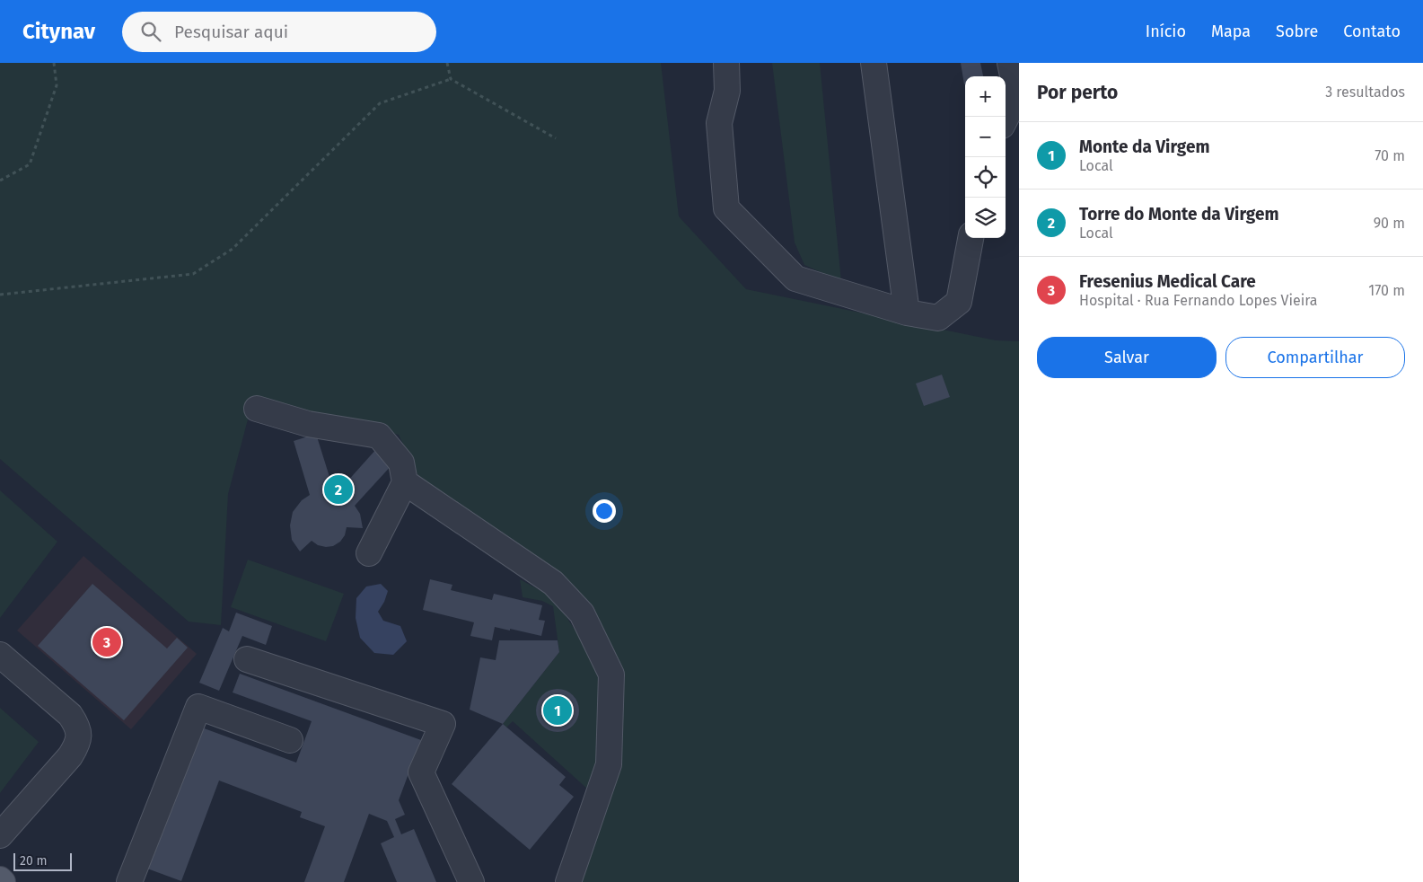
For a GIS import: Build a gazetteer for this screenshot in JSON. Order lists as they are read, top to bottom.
{
  "scale_bar": "20 m",
  "page": {
    "header": "Citynav",
    "search": "Pesquisar aqui",
    "nav": [
      "Início",
      "Mapa",
      "Sobre",
      "Contato"
    ],
    "heading": ["Por perto", "3 resultados"],
    "map_buttons": ["+", "−"],
    "list": [
      {
        "mark": "1",
        "name": "Monte da Virgem",
        "note": "Local",
        "value": "70 m"
      },
      {
        "mark": "2",
        "name": "Torre do Monte da Virgem",
        "note": "Local",
        "value": "90 m"
      },
      {
        "mark": "3",
        "name": "Fresenius Medical Care",
        "note": "Hospital · Rua Fernando Lopes Vieira",
        "value": "170 m"
      }
    ],
    "buttons": ["Salvar", "Compartilhar"],
    "pins": ["2", "3", "1"],
    "scale": "20 m"
  }
}
